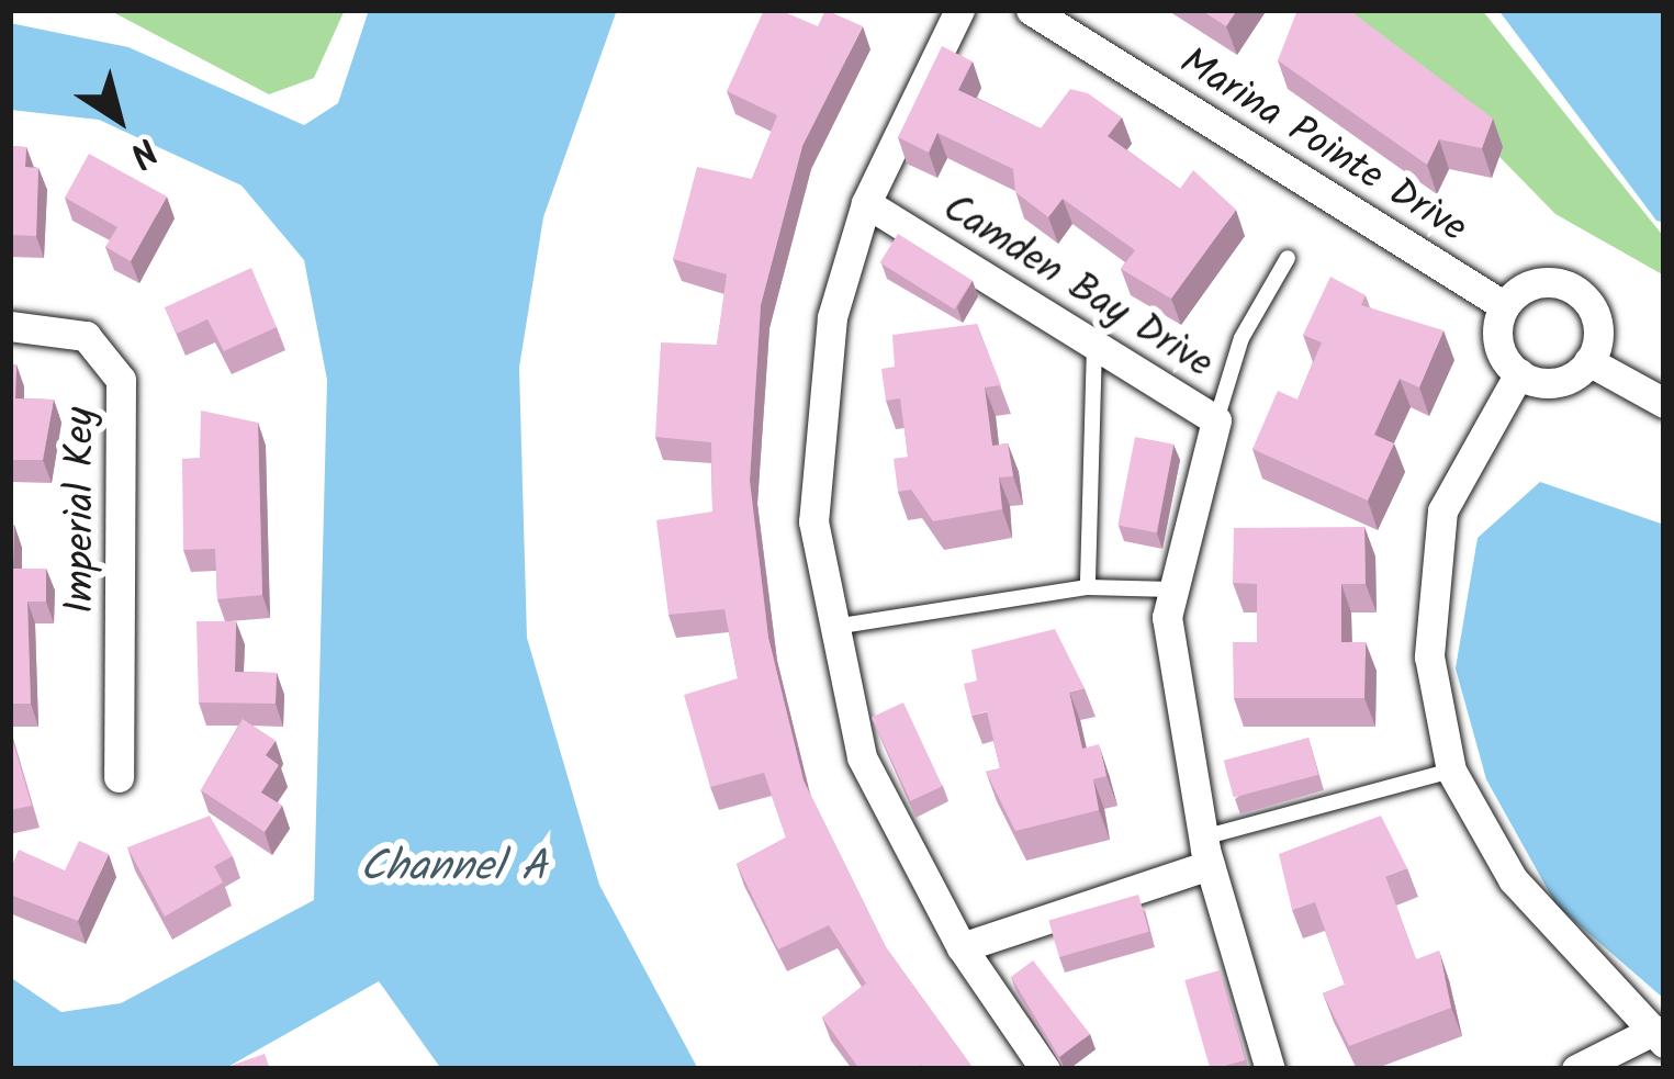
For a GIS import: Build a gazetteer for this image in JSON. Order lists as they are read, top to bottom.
{
  "streets": {
    "street": ["Marina Pointe Drive", "Camden Bay Drive", "Imperial Key"]
  },
  "water": ["Channel A"],
  "north": "bottom right"
}
